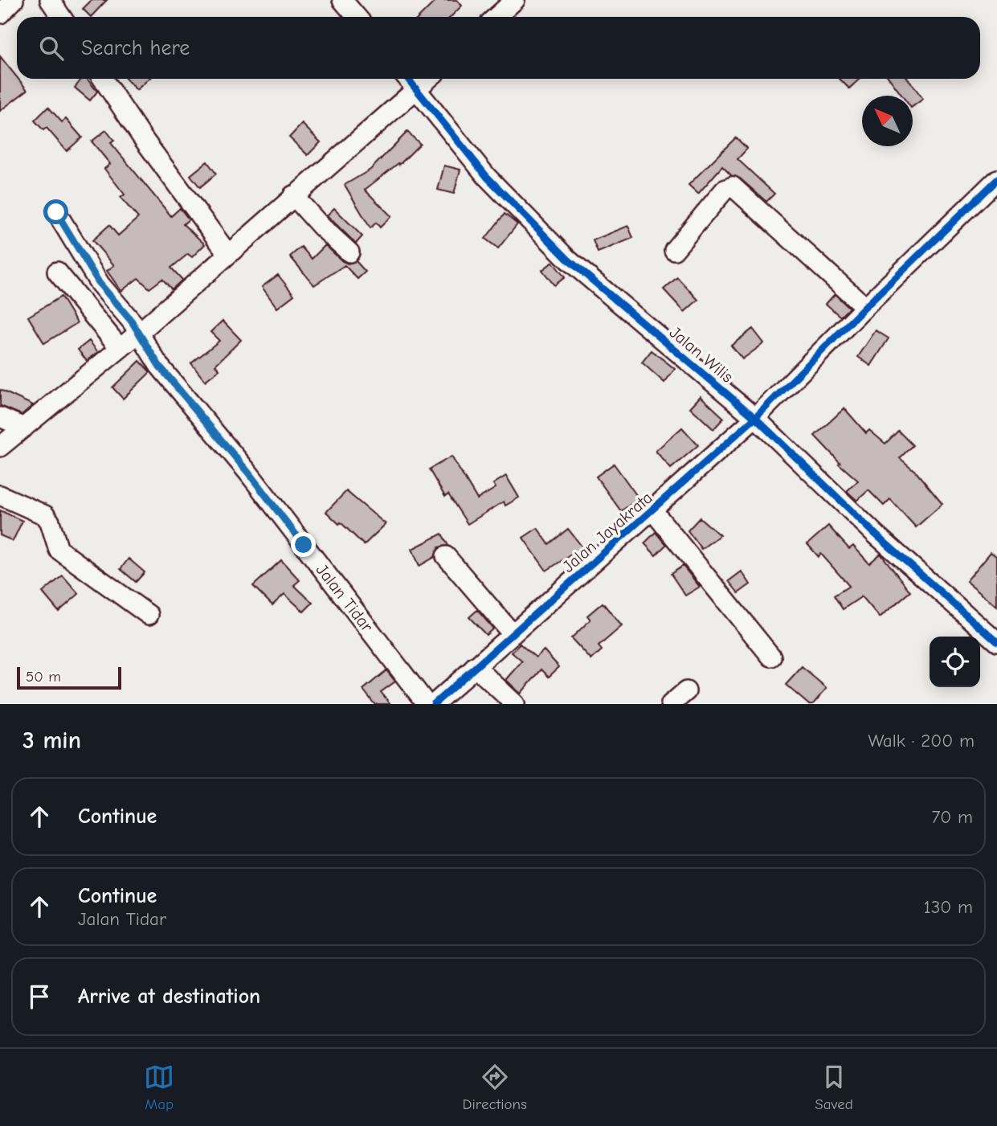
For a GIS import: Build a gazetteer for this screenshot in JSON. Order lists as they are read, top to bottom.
{
  "streets": {
    "street": ["Jalan Wilis", "Jalan Jayakrata", "Jalan Tidar"]
  },
  "crossings": [
    ["Jalan Wilis", "Jalan Jayakrata"]
  ],
  "scale_bar": "50 m",
  "north": "top left",
  "page": {
    "search": "Search here",
    "scale": "50 m",
    "heading": ["3 min", "Walk · 200 m"],
    "list": [
      ["Continue", "70 m"],
      ["Continue", "Jalan Tidar", "130 m"],
      "Arrive at destination"
    ],
    "nav": ["Map", "Directions", "Saved"]
  }
}
